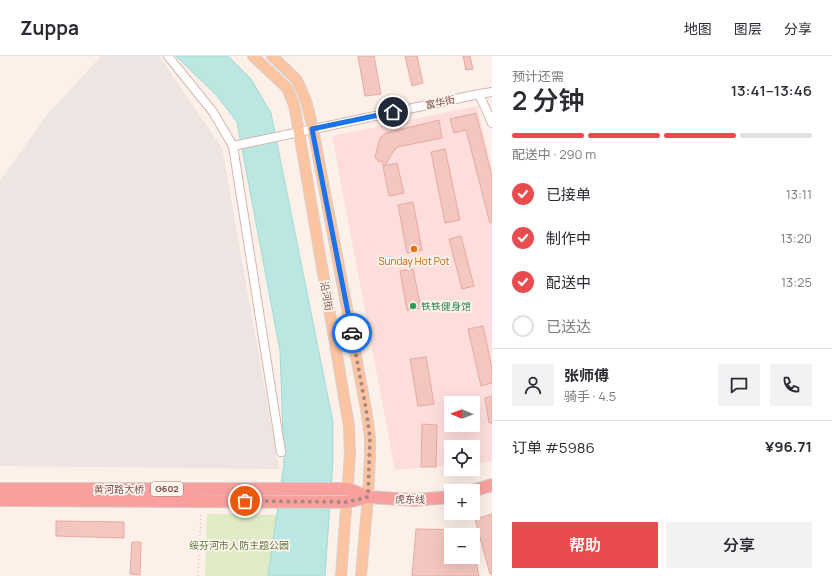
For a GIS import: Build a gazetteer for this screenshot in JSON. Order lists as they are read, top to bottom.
{
  "streets": {
    "highway": ["黄河路大桥", "G602", "虎东线"],
    "main road": ["沿河街"],
    "street": ["富华街"]
  },
  "crossings": [
    ["富华街", "沿河街"],
    ["沿河街", "黄河路大桥"],
    ["沿河街", "G602"],
    ["沿河街", "虎东线"],
    ["黄河路大桥", "G602"],
    ["G602", "虎东线"]
  ],
  "parks": ["绥芬河市人防主题公园"],
  "places": ["Sunday Hot Pot", "铁铁健身馆"],
  "north": "left",
  "page": {
    "header": "Zuppa",
    "nav": ["地图", "图层", "分享"],
    "heading": ["2 分钟", "预计还需", "13:41–13:46"],
    "panel": [
      "张师傅",
      "骑手 · 4.5",
      "订单 #5986",
      "¥96.71"
    ],
    "bar": "配送中 · 290 m",
    "list": [
      ["已接单", "13:11"],
      ["制作中", "13:20"],
      ["配送中", "13:25"],
      "已送达"
    ],
    "map_buttons": ["+", "−"],
    "buttons": ["帮助", "分享"]
  }
}
